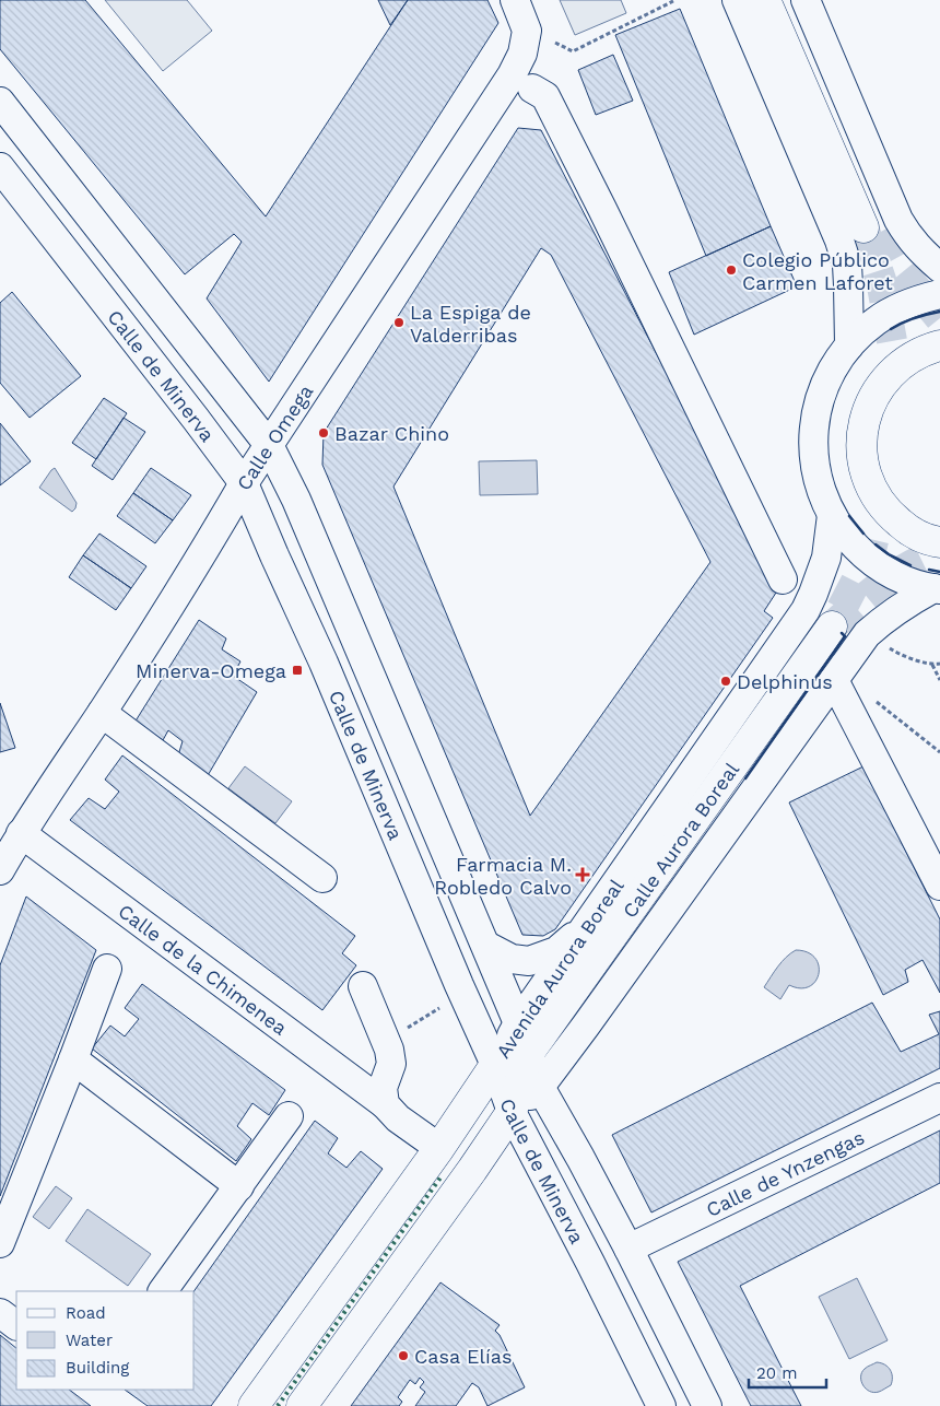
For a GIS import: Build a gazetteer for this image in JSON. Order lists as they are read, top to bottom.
{
  "streets": {
    "main road": ["Calle Aurora Boreal", "Avenida Aurora Boreal"],
    "street": [
      "Calle de Minerva",
      "Calle Omega",
      "Calle de la Chimenea",
      "Calle de Ynzengas"
    ]
  },
  "crossings": [
    ["Calle de Minerva", "Calle Omega"],
    ["Calle de Minerva", "Calle Aurora Boreal"],
    ["Calle de Minerva", "Avenida Aurora Boreal"],
    ["Calle de Minerva", "Calle de Ynzengas"],
    ["Calle Omega", "Calle de la Chimenea"],
    ["Calle de la Chimenea", "Avenida Aurora Boreal"]
  ],
  "places": {
    "other": [
      "Colegio Público Carmen Laforet",
      "La Espiga de Valderribas",
      "Bazar Chino",
      "Delphinus",
      "Casa Elías"
    ],
    "transit": ["Minerva-Omega"],
    "health": ["Farmacia M. Robledo Calvo"]
  },
  "legend": ["Road", "Water", "Building"],
  "scale_bar": "20 m"
}
